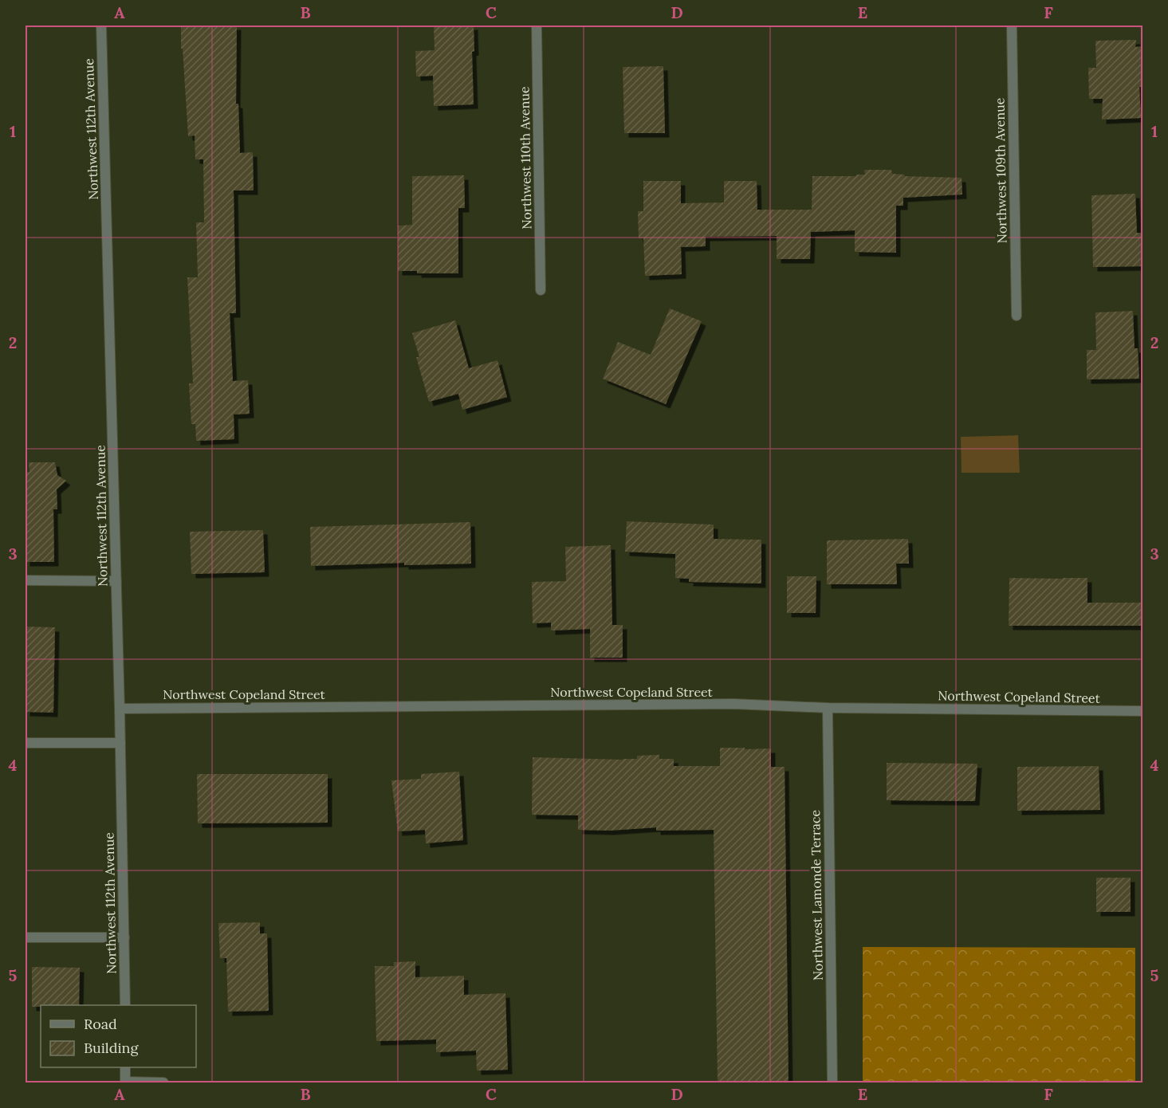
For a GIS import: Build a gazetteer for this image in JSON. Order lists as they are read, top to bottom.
{
  "streets": {
    "street": [
      "Northwest 112th Avenue",
      "Northwest 110th Avenue",
      "Northwest 109th Avenue",
      "Northwest Copeland Street",
      "Northwest Lamonde Terrace"
    ]
  },
  "crossings": [
    ["Northwest 112th Avenue", "Northwest Copeland Street"],
    ["Northwest Copeland Street", "Northwest Lamonde Terrace"]
  ],
  "legend": ["Road", "Building"],
  "grid": {
    "columns": [
      "A",
      "B",
      "C",
      "D",
      "E",
      "F"
    ],
    "rows": [
      "1",
      "2",
      "3",
      "4",
      "5"
    ]
  }
}
